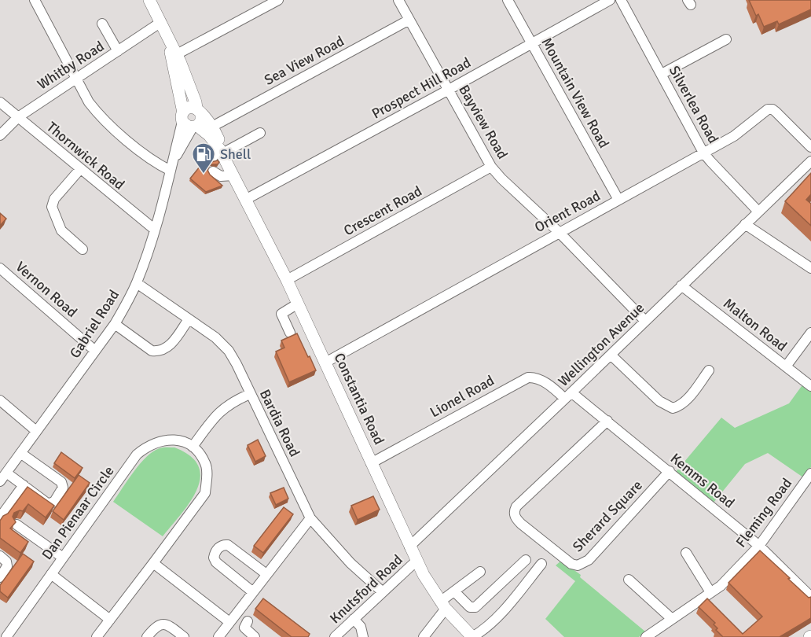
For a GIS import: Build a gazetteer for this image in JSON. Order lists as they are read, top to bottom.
{
  "streets": {
    "main road": ["Constantia Road"],
    "street": [
      "Sea View Road",
      "Whitby Road",
      "Prospect Hill Road",
      "Mountain View Road",
      "Silverlea Road",
      "Bayview Road",
      "Thornwick Road",
      "Crescent Road",
      "Orient Road",
      "Vernon Road",
      "Gabriel Road",
      "Malton Road",
      "Wellington Avenue",
      "Lionel Road",
      "Bardia Road",
      "Kemms Road",
      "Dan Pienaar Circle",
      "Fleming Road",
      "Sherard Square",
      "Knutsford Road"
    ]
  },
  "crossings": [
    ["Sea View Road", "Bayview Road"],
    ["Sea View Road", "Constantia Road"],
    ["Whitby Road", "Thornwick Road"],
    ["Prospect Hill Road", "Mountain View Road"],
    ["Prospect Hill Road", "Bayview Road"],
    ["Prospect Hill Road", "Constantia Road"],
    ["Mountain View Road", "Orient Road"],
    ["Silverlea Road", "Orient Road"],
    ["Silverlea Road", "Wellington Avenue"],
    ["Bayview Road", "Crescent Road"],
    ["Bayview Road", "Orient Road"],
    ["Bayview Road", "Wellington Avenue"],
    ["Thornwick Road", "Gabriel Road"],
    ["Crescent Road", "Constantia Road"],
    ["Orient Road", "Constantia Road"],
    ["Vernon Road", "Gabriel Road"],
    ["Gabriel Road", "Constantia Road"],
    ["Gabriel Road", "Bardia Road"],
    ["Malton Road", "Wellington Avenue"],
    ["Wellington Avenue", "Lionel Road"],
    ["Wellington Avenue", "Constantia Road"],
    ["Wellington Avenue", "Kemms Road"],
    ["Lionel Road", "Constantia Road"],
    ["Lionel Road", "Kemms Road"],
    ["Constantia Road", "Knutsford Road"],
    ["Bardia Road", "Knutsford Road"],
    ["Kemms Road", "Fleming Road"],
    ["Kemms Road", "Sherard Square"]
  ],
  "places": {
    "fuel station": ["Shell"]
  }
}
